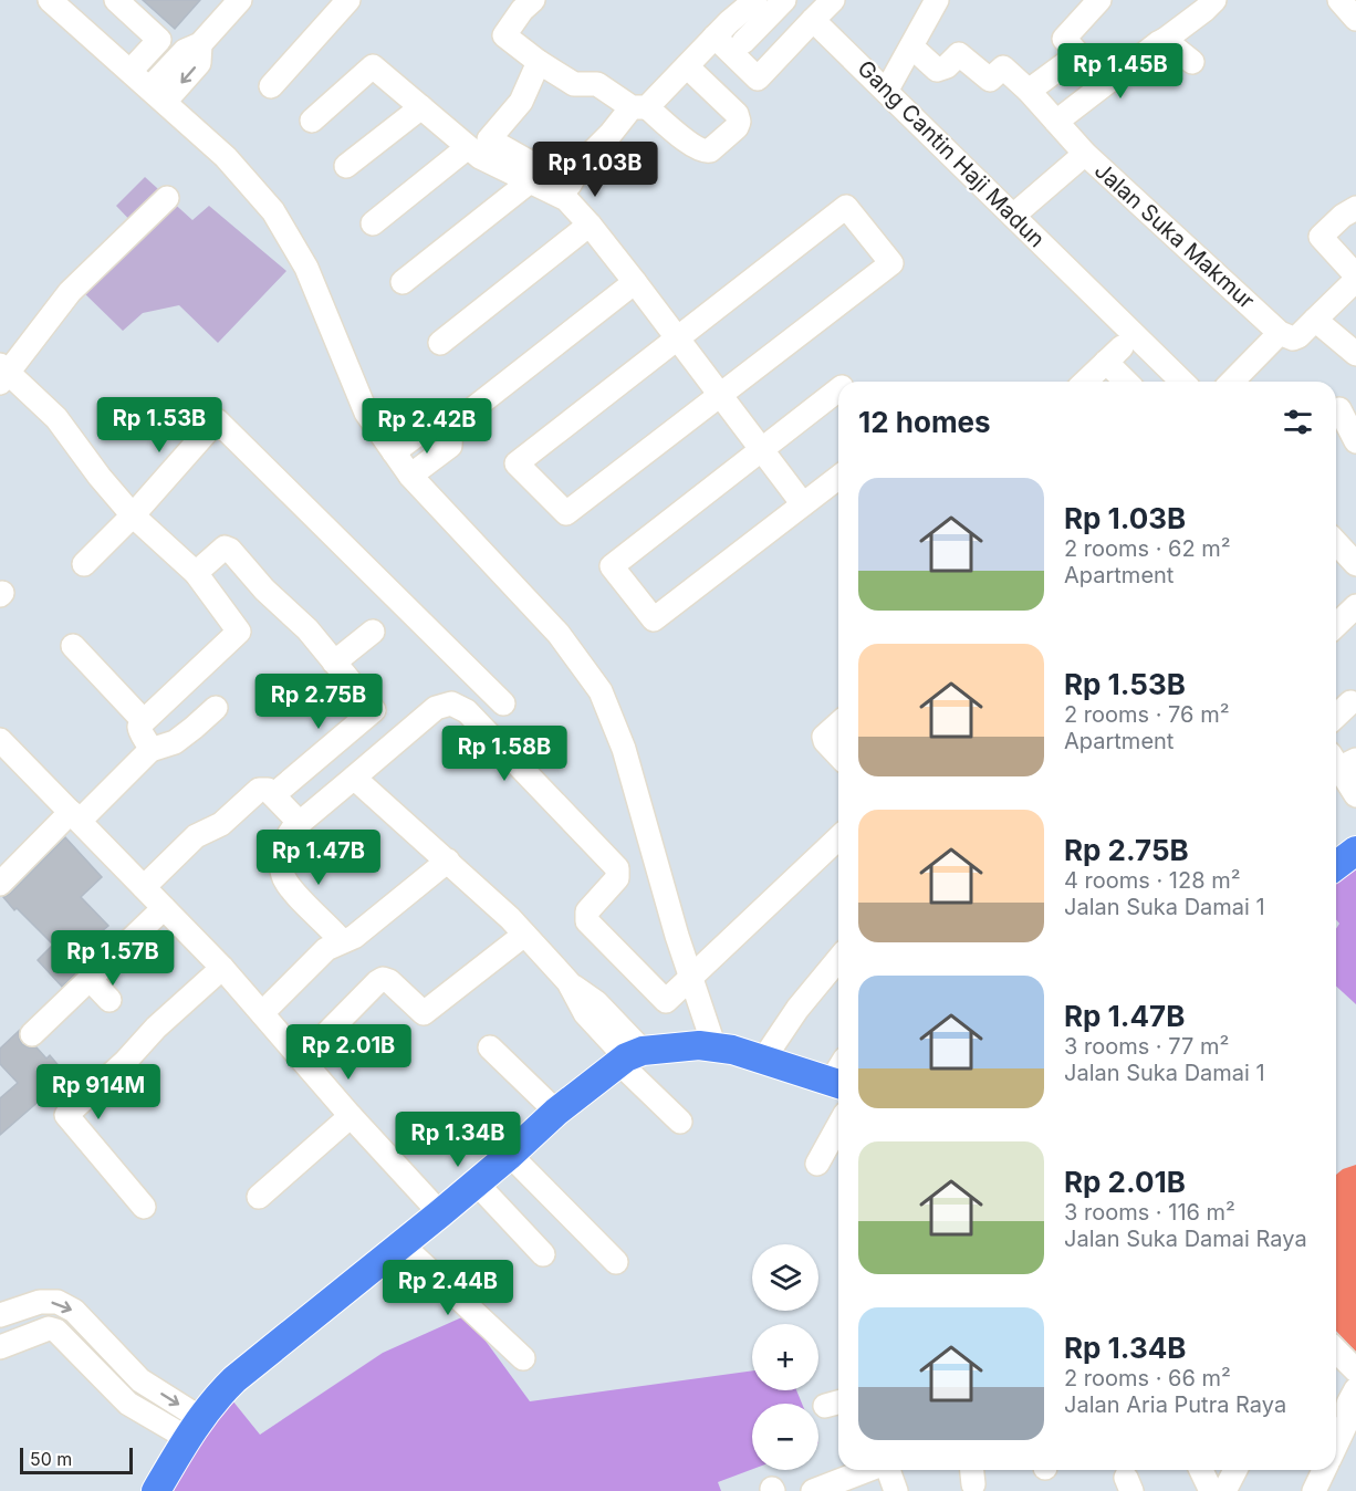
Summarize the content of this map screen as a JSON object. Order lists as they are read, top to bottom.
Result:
{
  "streets": {
    "street": ["Gang Cantin Haji Madun", "Jalan Suka Makmur"]
  },
  "scale_bar": "50 m",
  "page": {
    "price": [
      "Rp 1.45B",
      "Rp 1.03B",
      "Rp 1.53B",
      "Rp 2.42B",
      "Rp 2.75B",
      "Rp 1.58B",
      "Rp 1.47B",
      "Rp 1.57B",
      "Rp 2.01B",
      "Rp 914M",
      "Rp 1.34B",
      "Rp 2.44B"
    ],
    "heading": "12 homes",
    "list": [
      {
        "name": "Rp 1.03B",
        "note": "2 rooms · 62 m² · Apartment"
      },
      {
        "name": "Rp 1.53B",
        "note": "2 rooms · 76 m² · Apartment"
      },
      {
        "name": "Rp 2.75B",
        "note": "4 rooms · 128 m² · Jalan Suka Damai 1"
      },
      {
        "name": "Rp 1.47B",
        "note": "3 rooms · 77 m² · Jalan Suka Damai 1"
      },
      {
        "name": "Rp 2.01B",
        "note": "3 rooms · 116 m² · Jalan Suka Damai Raya"
      },
      {
        "name": "Rp 1.34B",
        "note": "2 rooms · 66 m² · Jalan Aria Putra Raya"
      }
    ],
    "map_buttons": ["+", "−"],
    "scale": "50 m"
  }
}
